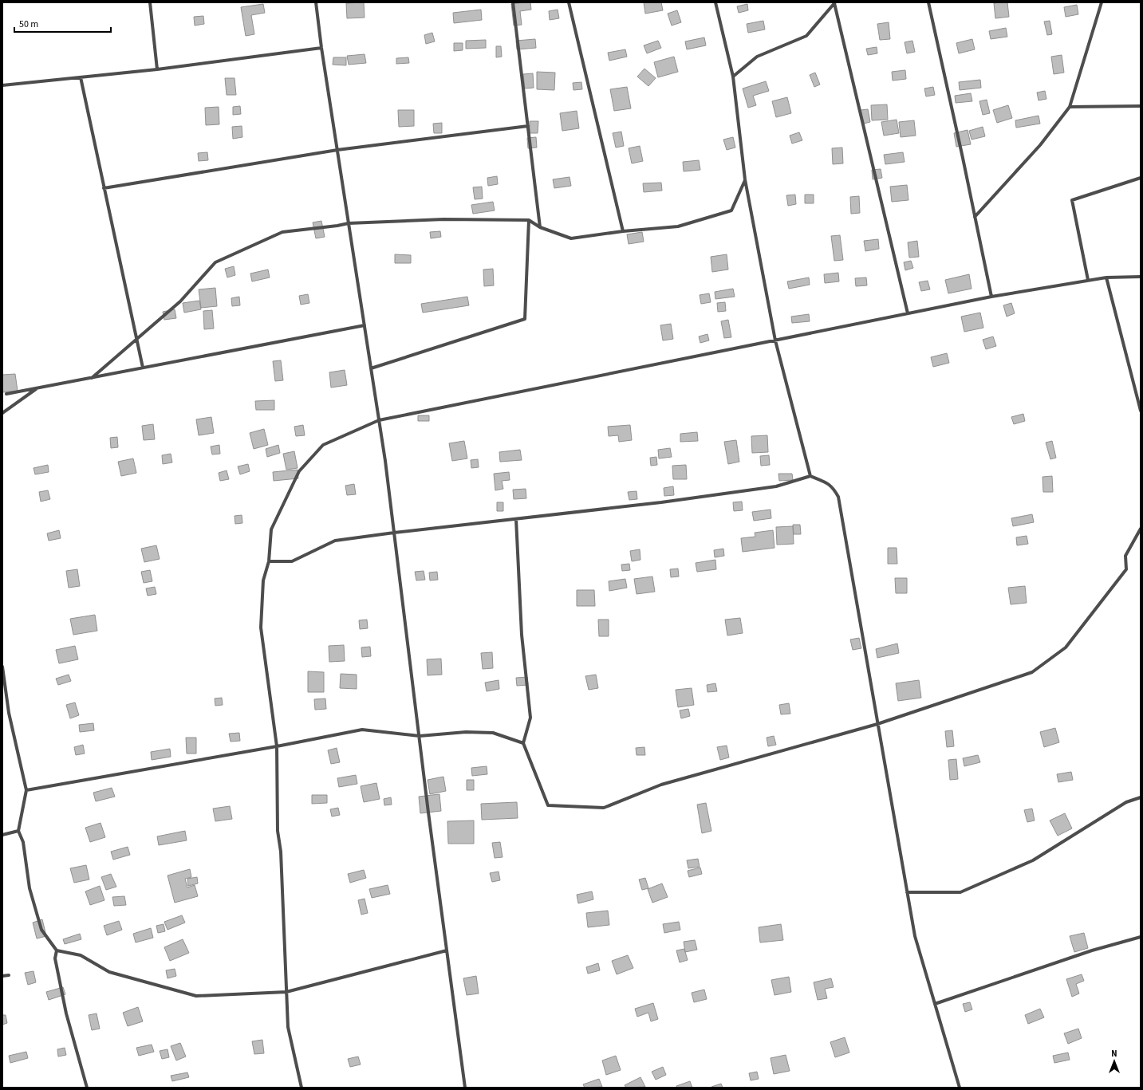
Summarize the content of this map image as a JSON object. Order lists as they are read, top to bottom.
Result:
{
  "scale_bar": "50 m",
  "north": "top"
}
